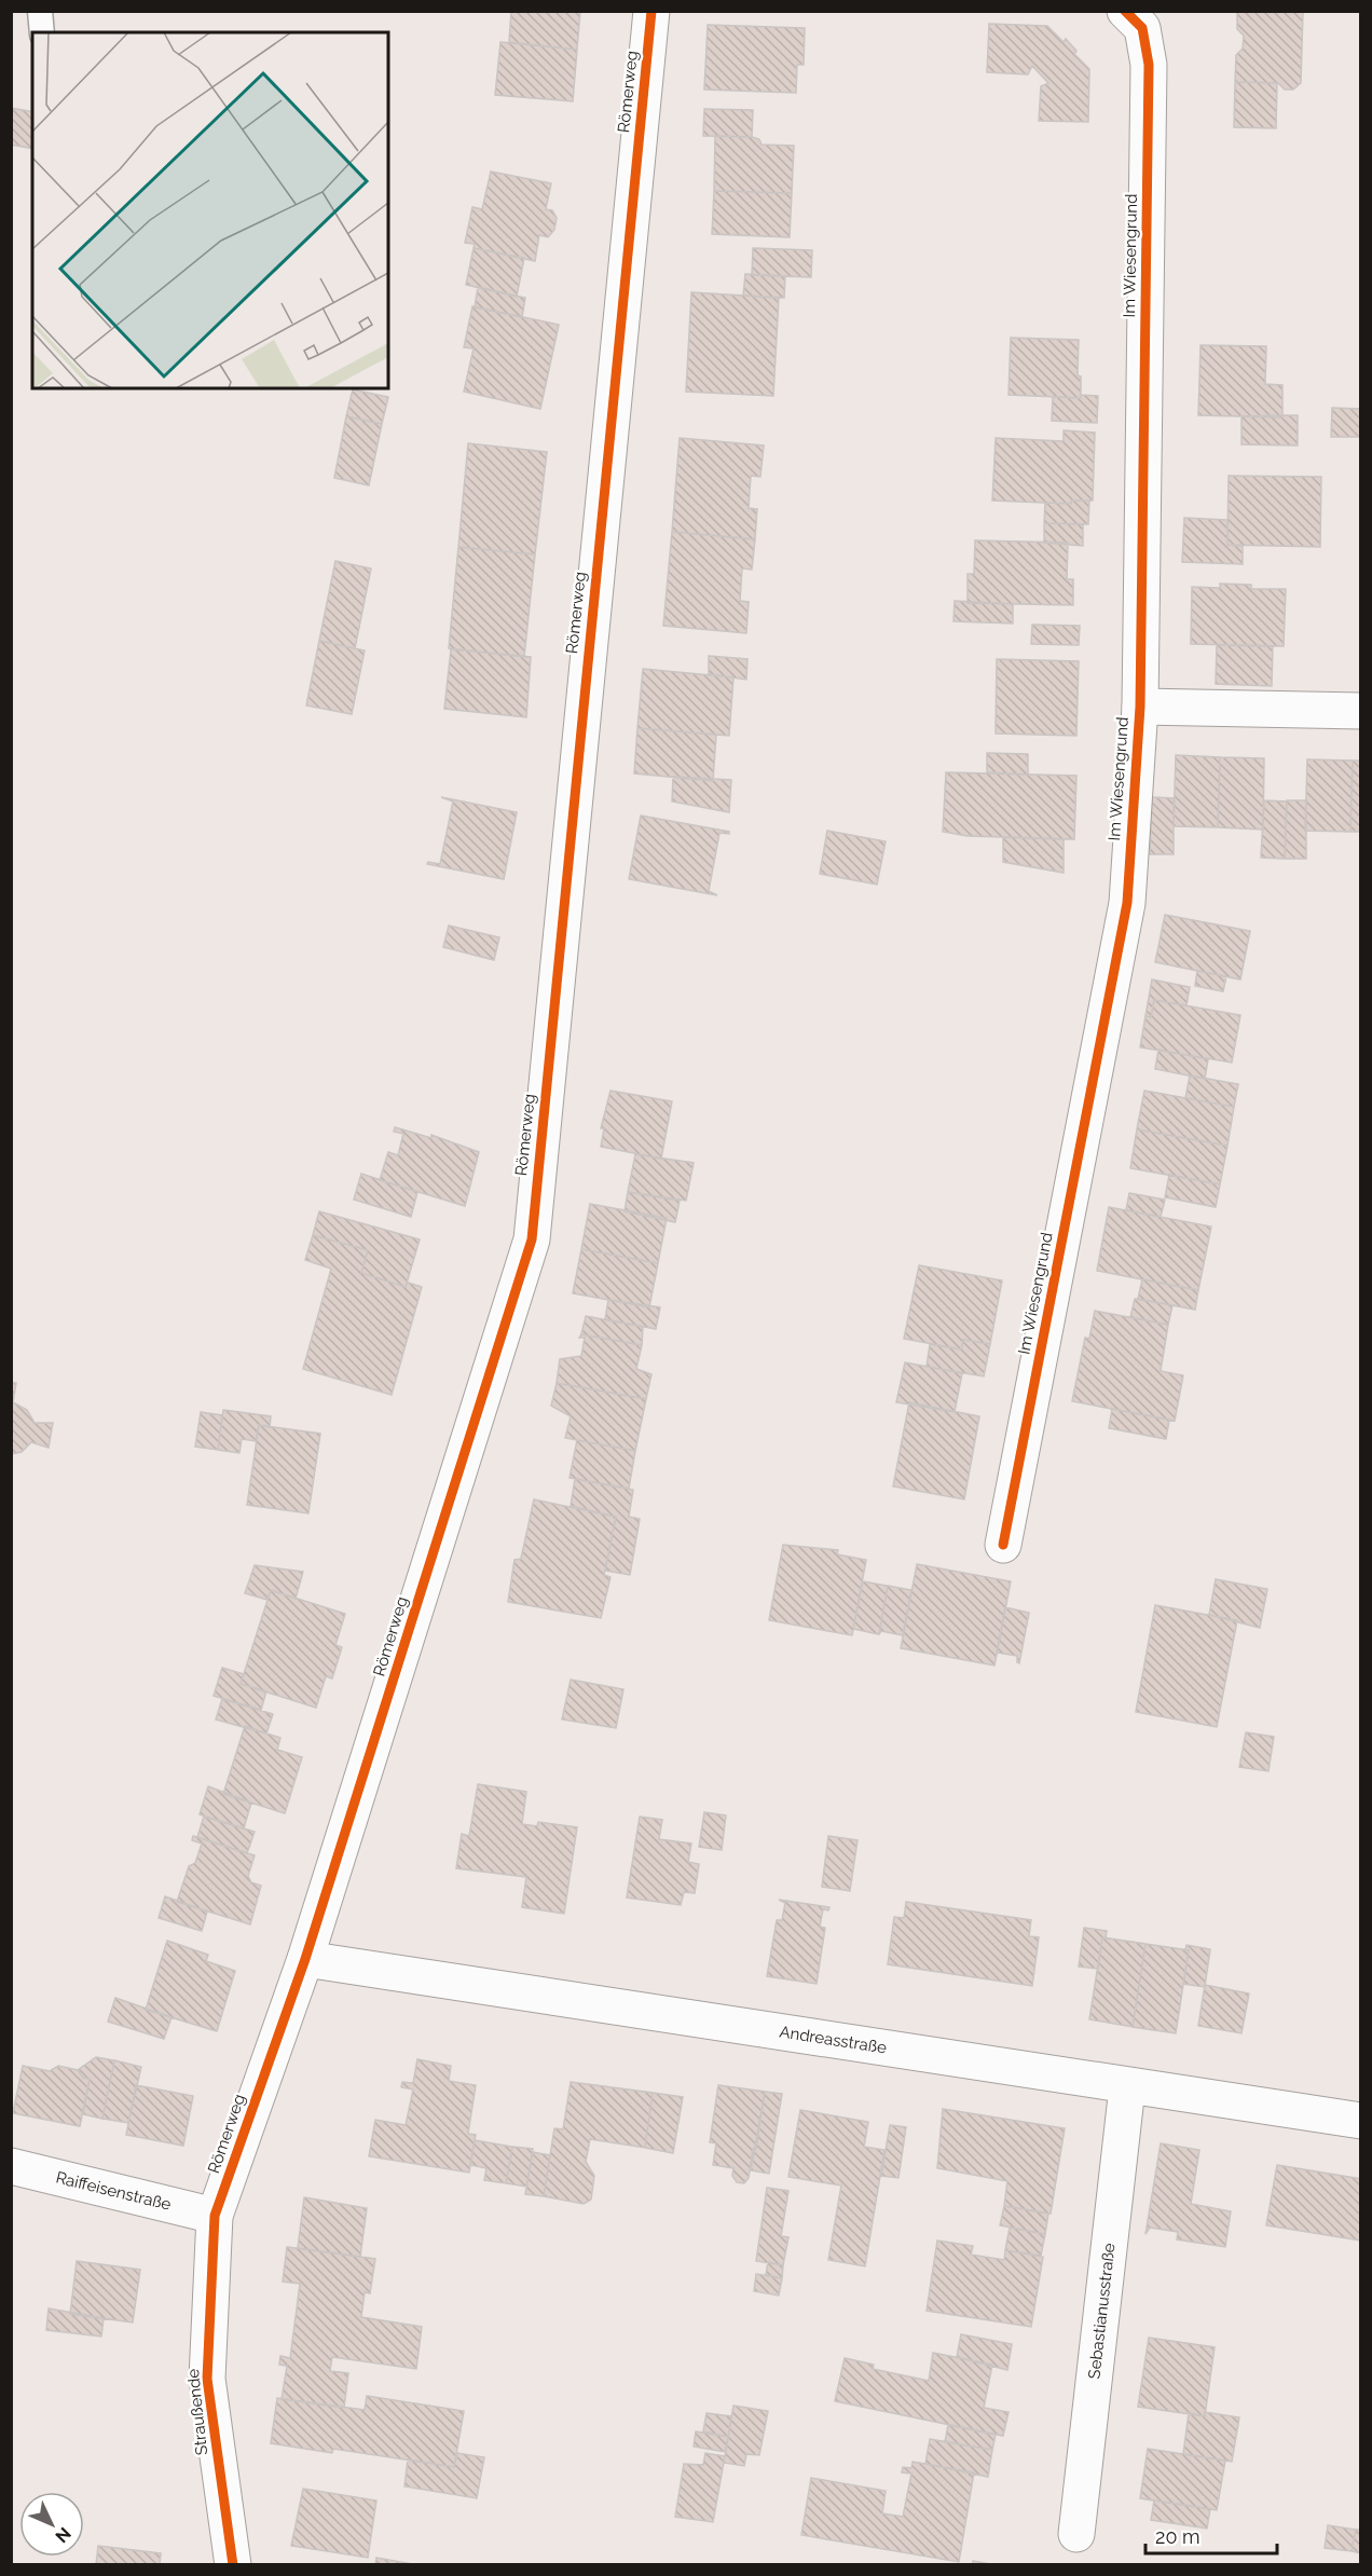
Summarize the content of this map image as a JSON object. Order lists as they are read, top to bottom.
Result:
{
  "streets": {
    "street": [
      "Römerweg",
      "Im Wiesengrund",
      "Andreasstraße",
      "Raiffeisenstraße",
      "Sebastianusstraße",
      "Straußende"
    ]
  },
  "crossings": [
    ["Römerweg", "Andreasstraße"],
    ["Römerweg", "Raiffeisenstraße"],
    ["Römerweg", "Straußende"],
    ["Andreasstraße", "Sebastianusstraße"],
    ["Raiffeisenstraße", "Straußende"]
  ],
  "scale_bar": "20 m",
  "north": "bottom right"
}
